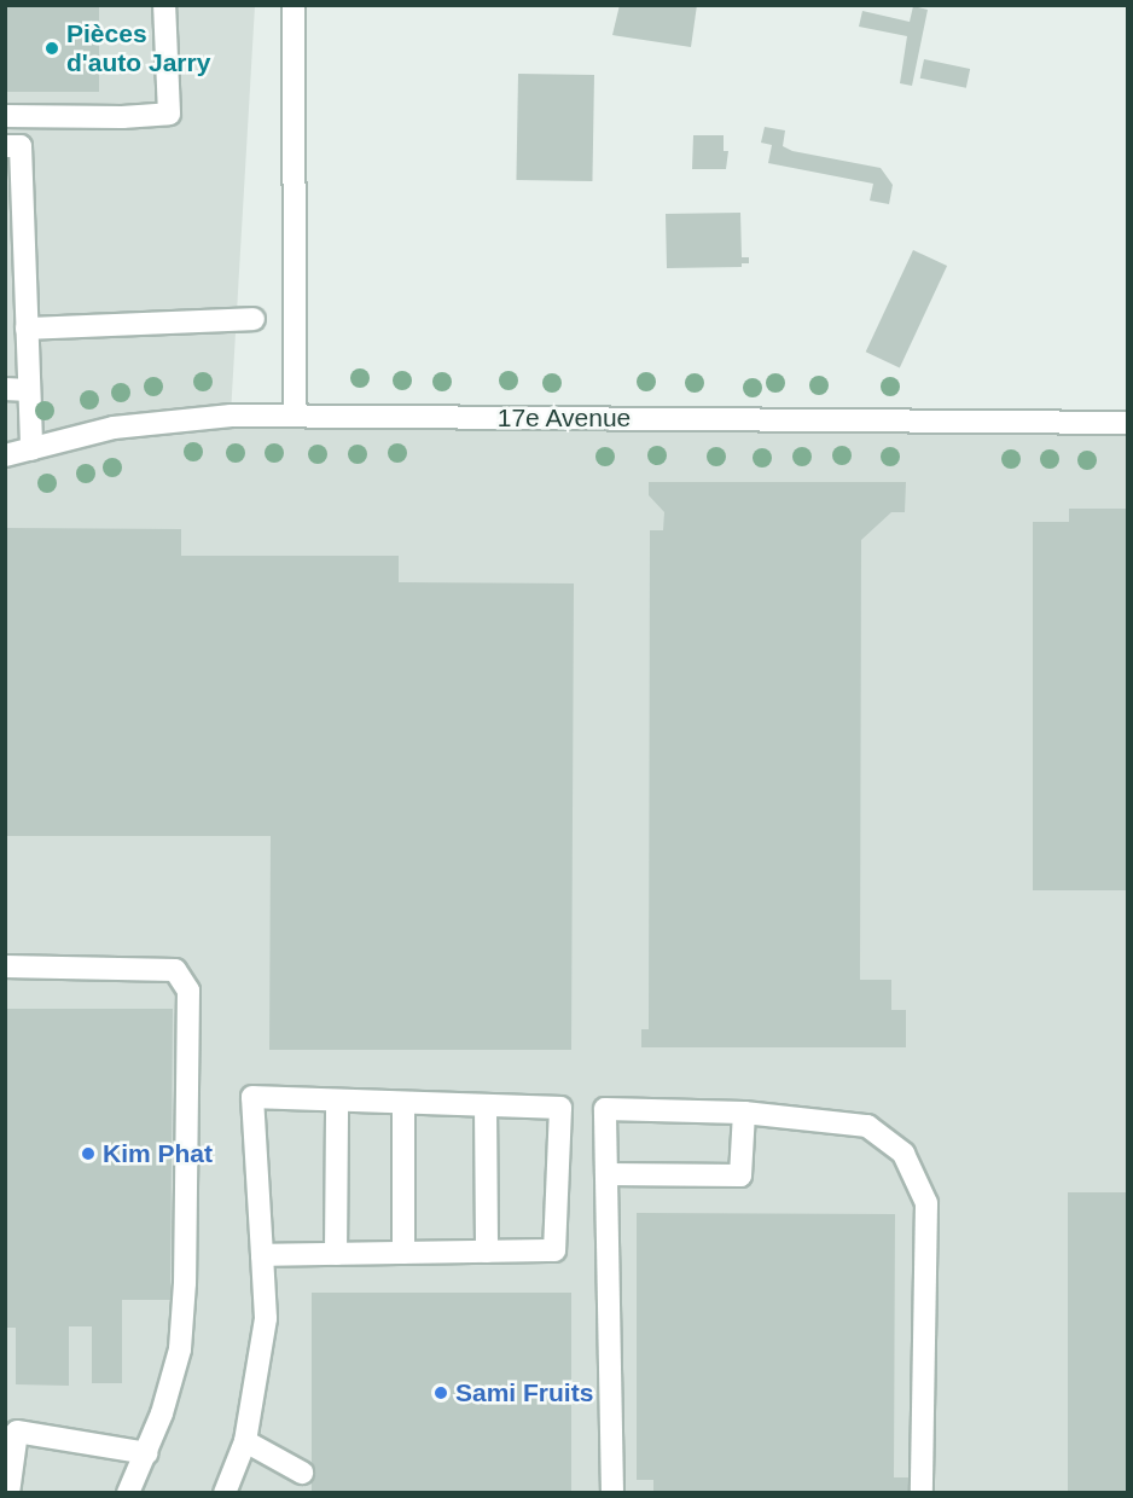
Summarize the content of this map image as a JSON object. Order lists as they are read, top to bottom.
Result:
{
  "streets": {
    "street": ["17e Avenue"]
  },
  "places": ["Pièces d'auto Jarry", "Kim Phat", "Sami Fruits"]
}
